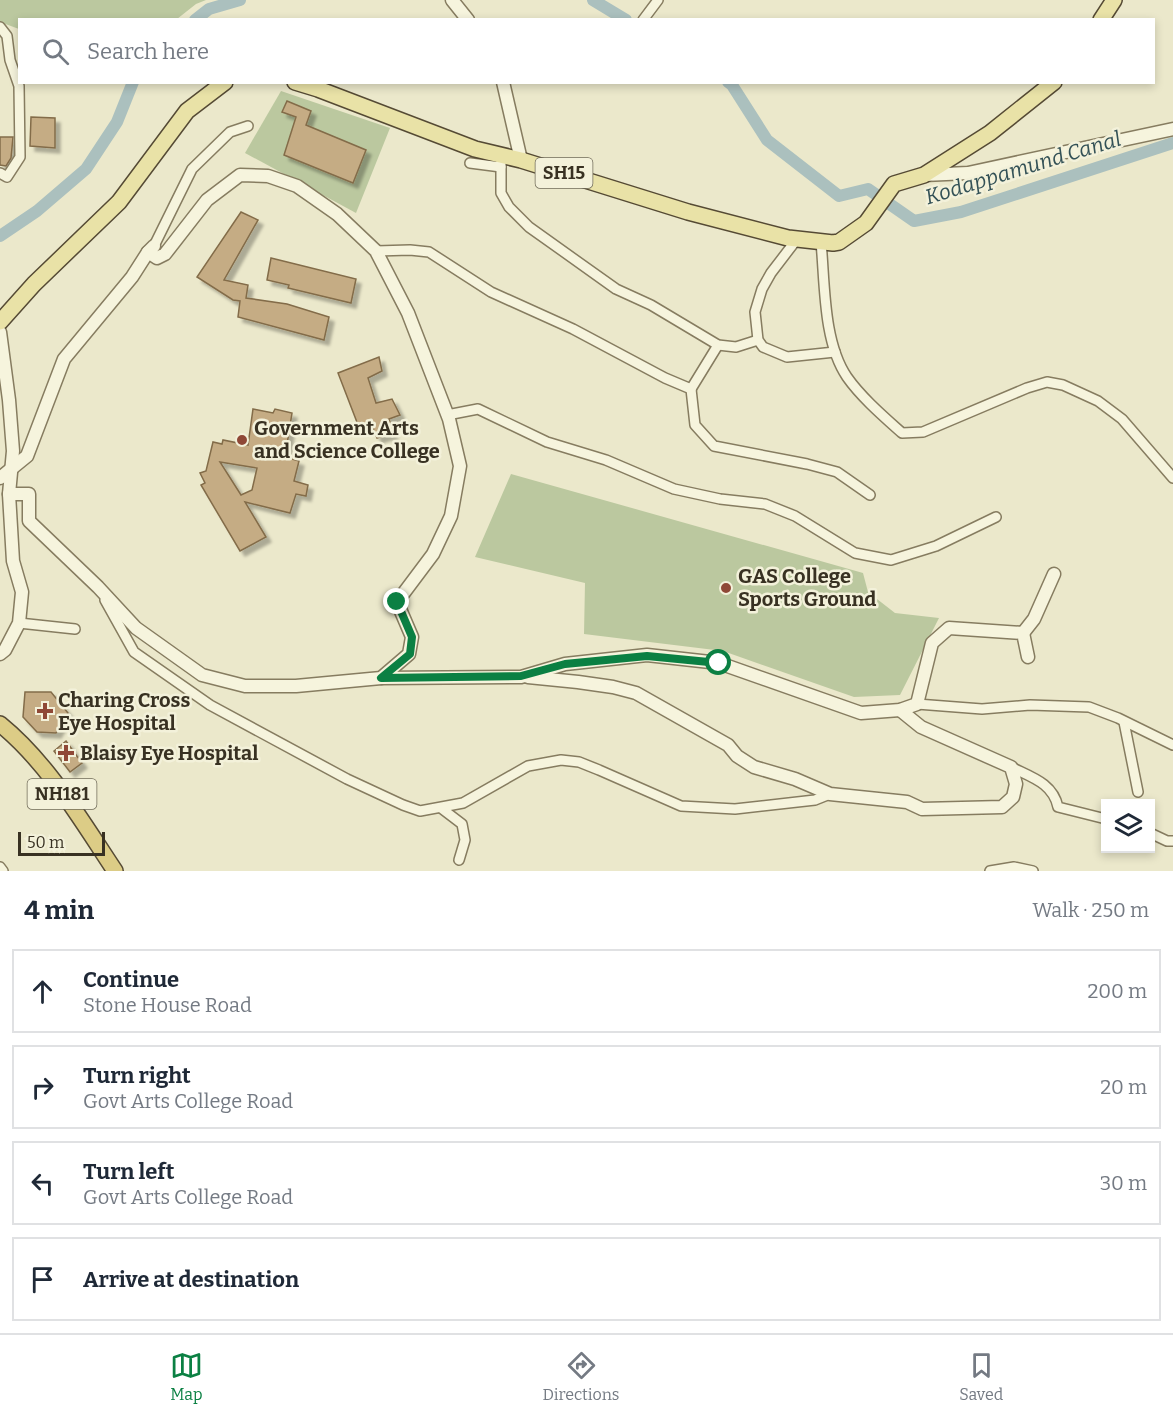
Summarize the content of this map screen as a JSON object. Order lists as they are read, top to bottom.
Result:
{
  "streets": {
    "highway": ["NH181"],
    "main road": ["SH15"]
  },
  "water": ["Kodappamund Canal"],
  "places": {
    "other": ["Government Arts and Science College", "GAS College Sports Ground"],
    "health": ["Charing Cross Eye Hospital", "Blaisy Eye Hospital"]
  },
  "scale_bar": "50 m",
  "page": {
    "search": "Search here",
    "scale": "50 m",
    "heading": ["4 min", "Walk · 250 m"],
    "list": [
      ["Continue", "Stone House Road", "200 m"],
      ["Turn right", "Govt Arts College Road", "20 m"],
      ["Turn left", "Govt Arts College Road", "30 m"],
      "Arrive at destination"
    ],
    "nav": ["Map", "Directions", "Saved"]
  }
}
